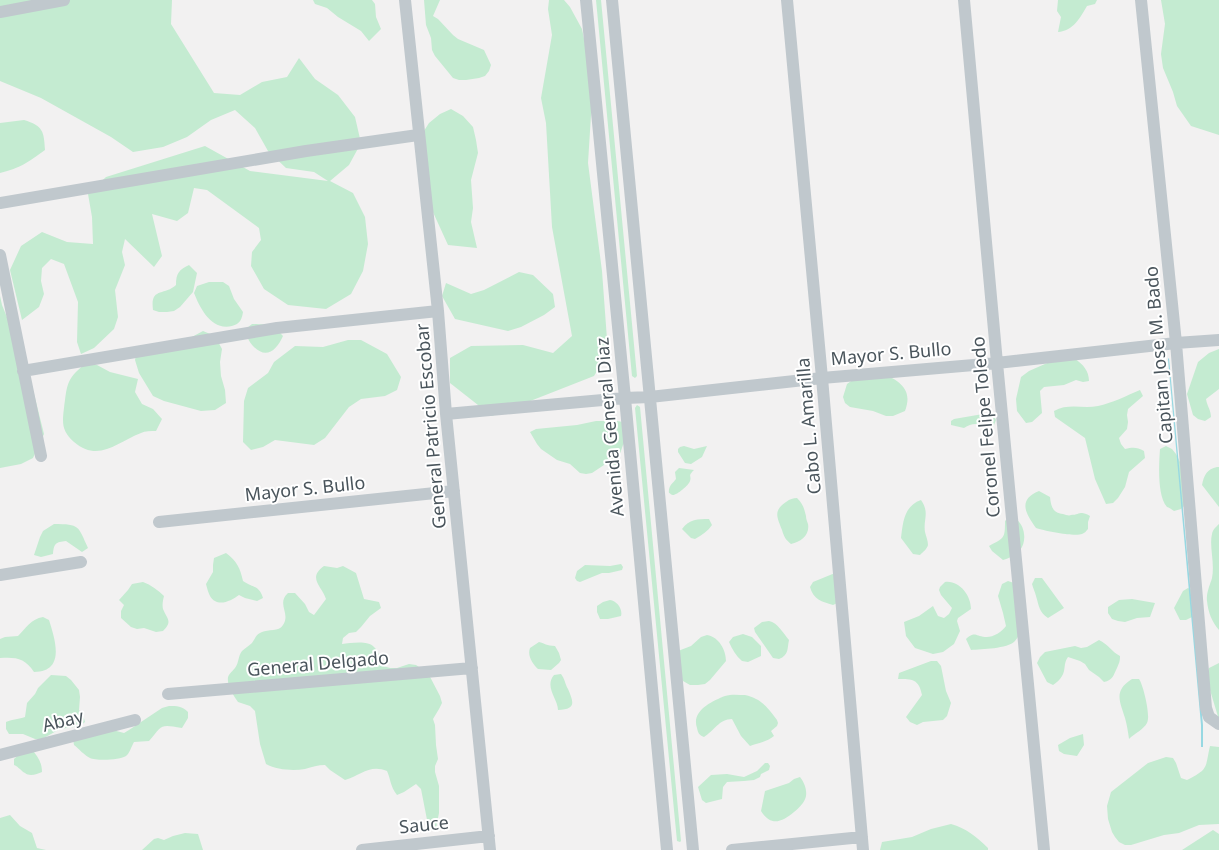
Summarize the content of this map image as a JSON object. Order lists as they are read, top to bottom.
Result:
{
  "streets": {
    "street": [
      "Mayor S. Bullo",
      "Capitan Jose M. Bado",
      "General Patricio Escobar",
      "Cabo L. Amarilla",
      "Avenida General Diaz",
      "Coronel Felipe Toledo",
      "General Delgado",
      "Abay",
      "Sauce"
    ]
  },
  "crossings": [
    ["Mayor S. Bullo", "Capitan Jose M. Bado"],
    ["Mayor S. Bullo", "General Patricio Escobar"],
    ["Mayor S. Bullo", "Cabo L. Amarilla"],
    ["Mayor S. Bullo", "Avenida General Diaz"],
    ["Mayor S. Bullo", "Coronel Felipe Toledo"],
    ["General Patricio Escobar", "General Delgado"],
    ["General Patricio Escobar", "Sauce"]
  ]
}
